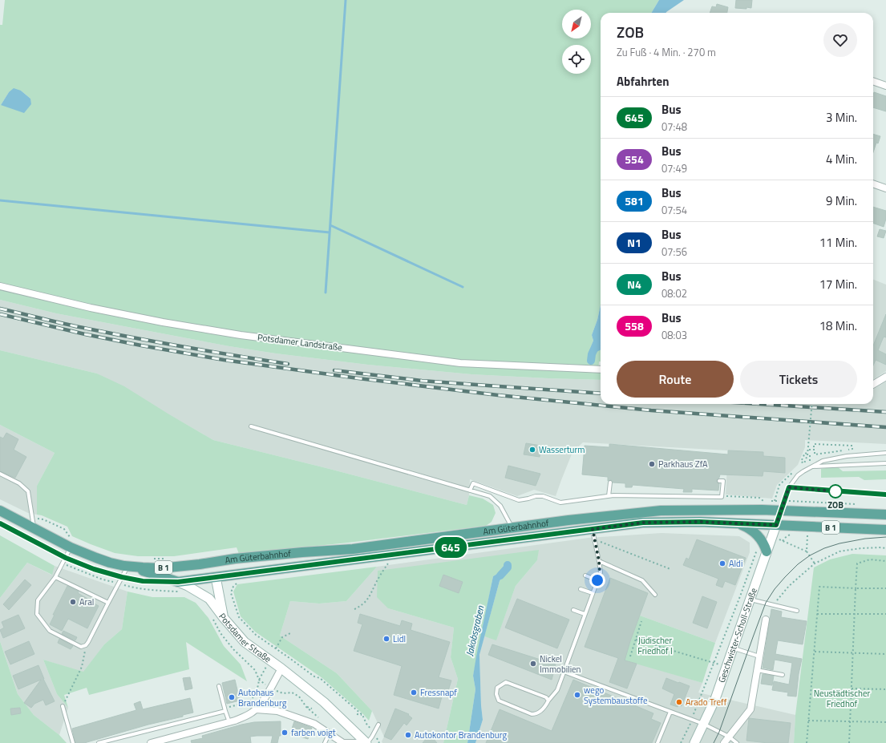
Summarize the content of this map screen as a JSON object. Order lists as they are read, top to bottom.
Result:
{
  "streets": {
    "main road": ["Am Güterbahnhof", "B 1"],
    "street": ["Potsdamer Landstraße", "Geschwister-Scholl-Straße", "Potsdamer Straße"]
  },
  "crossings": [
    ["Am Güterbahnhof", "B 1"],
    ["Am Güterbahnhof", "Geschwister-Scholl-Straße"],
    ["Am Güterbahnhof", "Potsdamer Straße"],
    ["B 1", "Geschwister-Scholl-Straße"],
    ["B 1", "Potsdamer Straße"]
  ],
  "water": ["Jakobsgraben"],
  "parks": ["Jüdischer Friedhof I", "Neustädtischer Friedhof"],
  "places": [
    "Wasserturm",
    "Parkhaus ZfA",
    "ZOB",
    "Aldi",
    "Aral",
    "Lidl",
    "Nickel Immobilien",
    "Fressnapf",
    "wego Systembaustoffe",
    "Autohaus Brandenburg",
    "Arado Treff",
    "farben voigt",
    "Autokontor Brandenburg"
  ],
  "lines": ["bus line 645"],
  "north": "bottom left",
  "page": {
    "on_map": "645",
    "heading": [
      ["ZOB", "Zu Fuß · 4 Min. · 270 m"],
      "Abfahrten"
    ],
    "list": [
      {
        "mark": "645",
        "name": "Bus",
        "note": "07:48",
        "value": "3 Min."
      },
      {
        "mark": "554",
        "name": "Bus",
        "note": "07:49",
        "value": "4 Min."
      },
      {
        "mark": "581",
        "name": "Bus",
        "note": "07:54",
        "value": "9 Min."
      },
      {
        "mark": "N1",
        "name": "Bus",
        "note": "07:56",
        "value": "11 Min."
      },
      {
        "mark": "N4",
        "name": "Bus",
        "note": "08:02",
        "value": "17 Min."
      },
      {
        "mark": "558",
        "name": "Bus",
        "note": "08:03",
        "value": "18 Min."
      }
    ],
    "buttons": ["Route", "Tickets"]
  }
}
